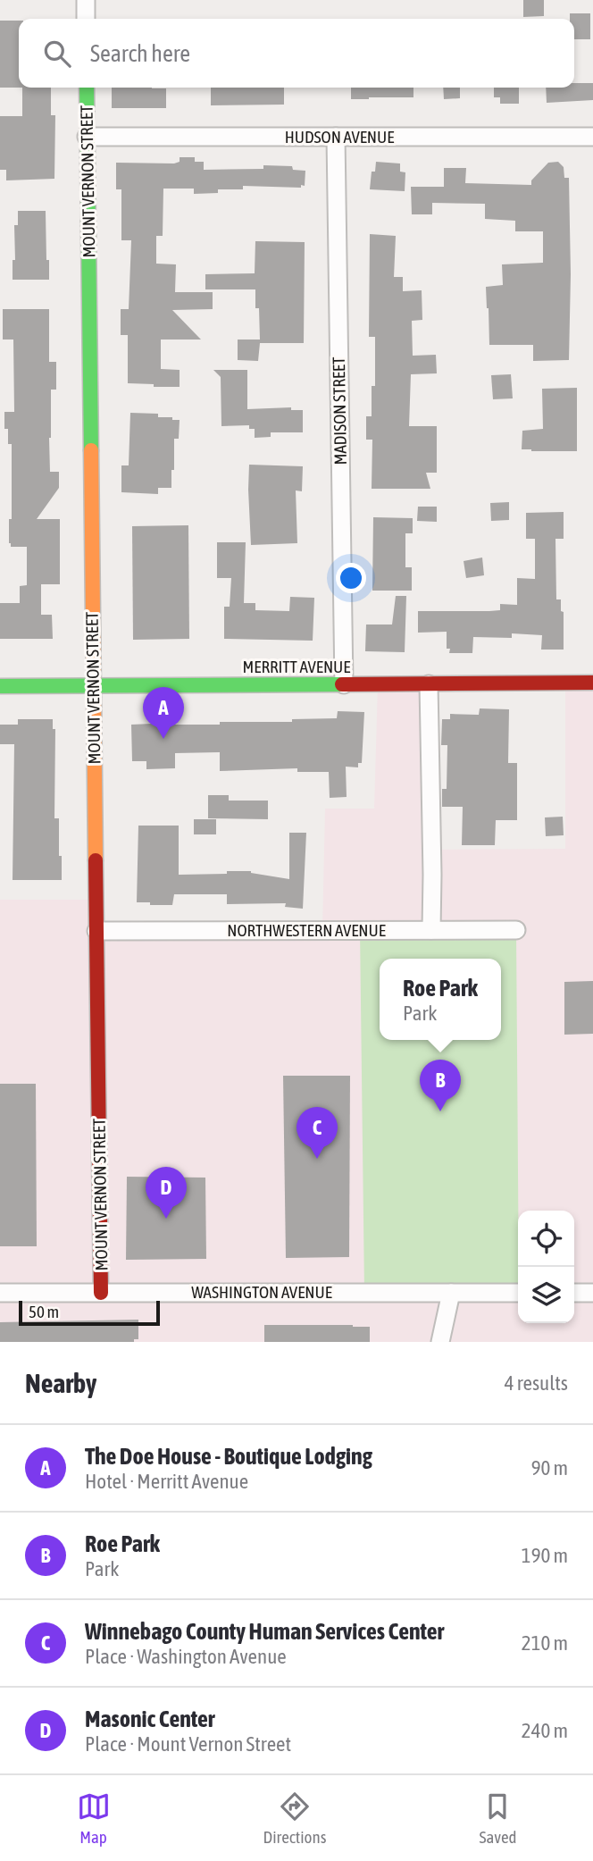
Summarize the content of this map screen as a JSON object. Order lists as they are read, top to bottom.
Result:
{
  "streets": {
    "street": [
      "HUDSON AVENUE",
      "MOUNT VERNON STREET",
      "MADISON STREET",
      "MERRITT AVENUE",
      "NORTHWESTERN AVENUE",
      "WASHINGTON AVENUE"
    ]
  },
  "crossings": [
    ["HUDSON AVENUE", "MOUNT VERNON STREET"],
    ["HUDSON AVENUE", "MADISON STREET"],
    ["MOUNT VERNON STREET", "MERRITT AVENUE"],
    ["MOUNT VERNON STREET", "NORTHWESTERN AVENUE"],
    ["MOUNT VERNON STREET", "WASHINGTON AVENUE"],
    ["MADISON STREET", "MERRITT AVENUE"]
  ],
  "scale_bar": "50 m",
  "page": {
    "search": "Search here",
    "pins": [
      "A",
      "B",
      "C",
      "D"
    ],
    "popup": ["Roe Park", "Park"],
    "scale": "50 m",
    "heading": ["Nearby", "4 results"],
    "list": [
      {
        "mark": "A",
        "name": "The Doe House - Boutique Lodging",
        "note": "Hotel · Merritt Avenue",
        "value": "90 m"
      },
      {
        "mark": "B",
        "name": "Roe Park",
        "note": "Park",
        "value": "190 m"
      },
      {
        "mark": "C",
        "name": "Winnebago County Human Services Center",
        "note": "Place · Washington Avenue",
        "value": "210 m"
      },
      {
        "mark": "D",
        "name": "Masonic Center",
        "note": "Place · Mount Vernon Street",
        "value": "240 m"
      }
    ],
    "nav": ["Map", "Directions", "Saved"]
  }
}
